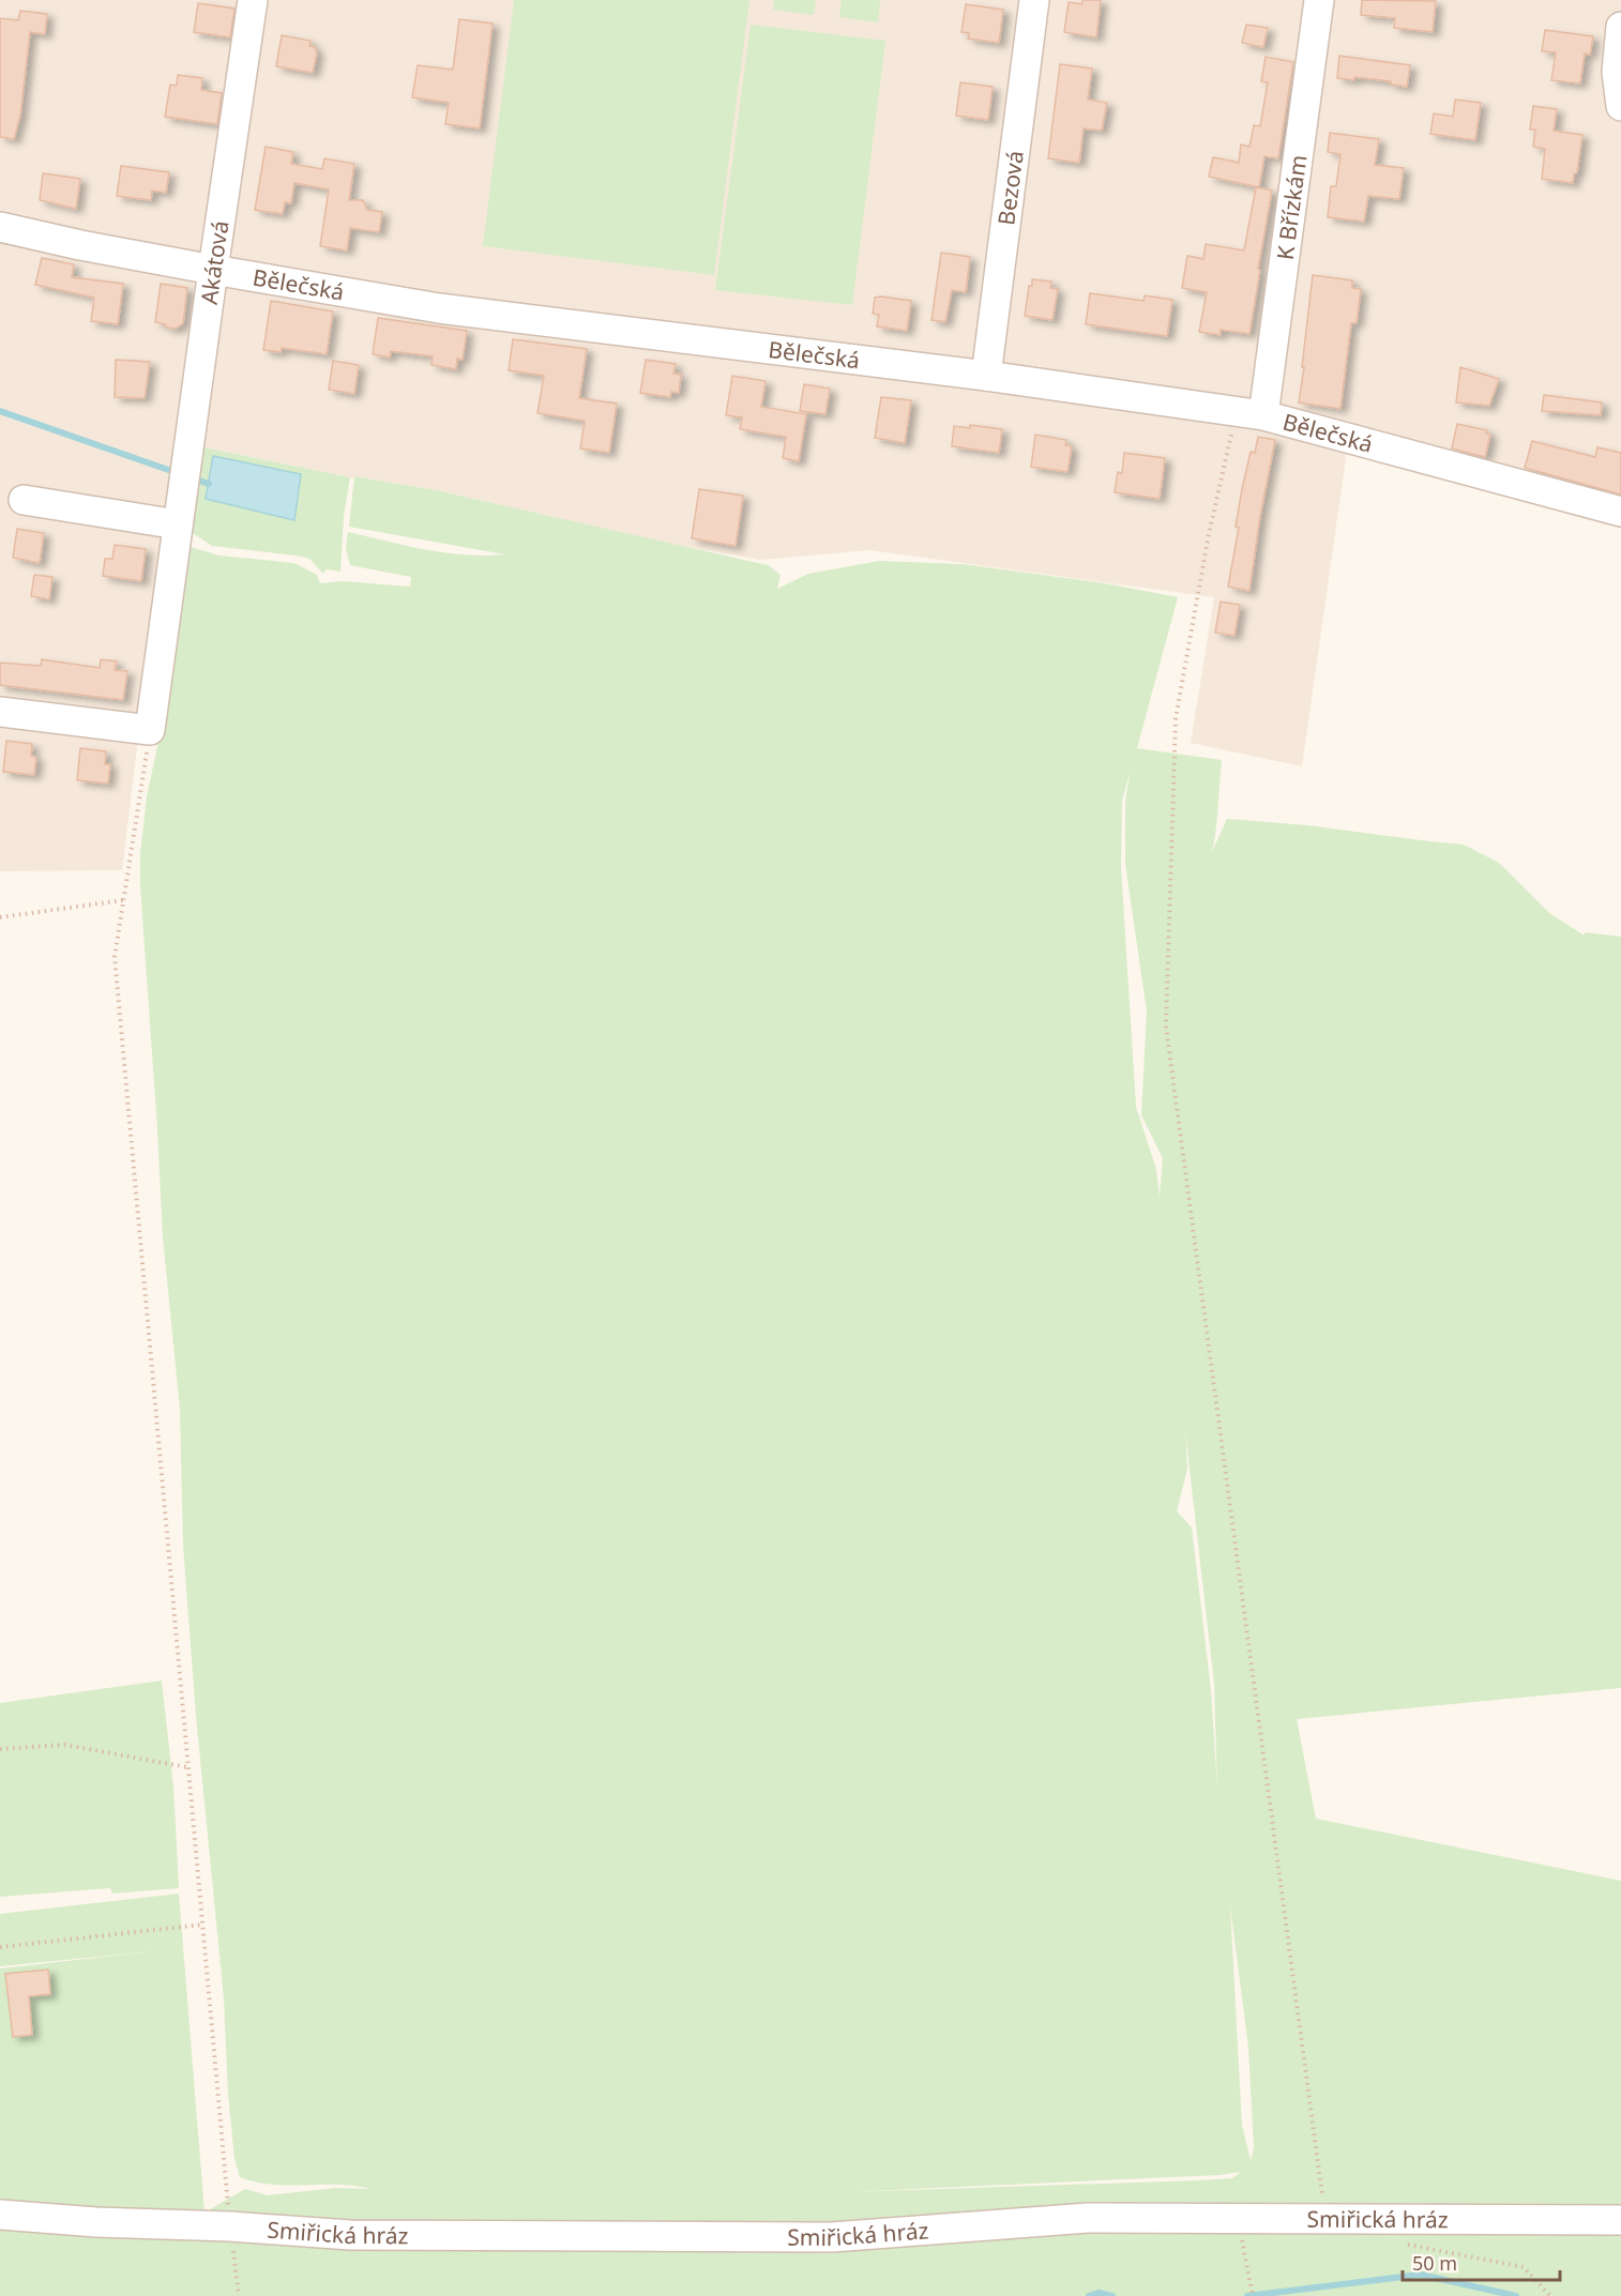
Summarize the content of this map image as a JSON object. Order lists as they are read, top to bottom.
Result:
{
  "streets": {
    "street": [
      "Bezová",
      "K Břízkám",
      "Akátová",
      "Bělečská",
      "Smiřická hráz"
    ]
  },
  "crossings": [
    ["Bezová", "Bělečská"],
    ["K Břízkám", "Bělečská"],
    ["Akátová", "Bělečská"]
  ],
  "scale_bar": "50 m"
}
